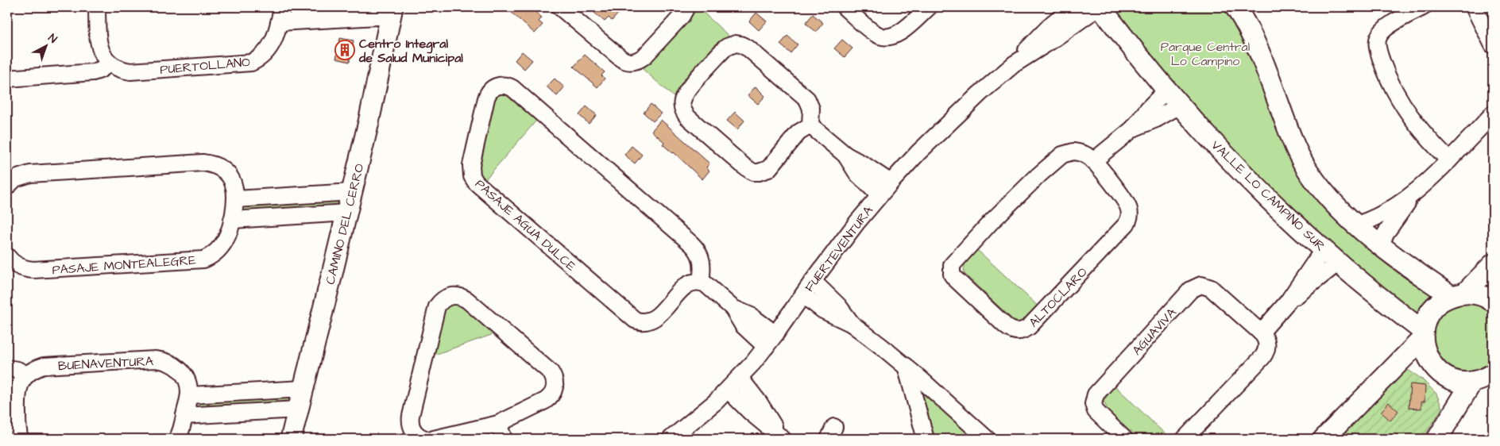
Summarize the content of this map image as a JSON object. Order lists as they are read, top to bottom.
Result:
{
  "streets": {
    "street": [
      "PUERTOLLANO",
      "VALLE LO CAMPINO SUR",
      "CAMINO DEL CERRO",
      "PASAJE AGUA DULCE",
      "FUERTEVENTURA",
      "PASAJE MONTEALEGRE",
      "ALTOCLARO",
      "AGUAVIVA",
      "BUENAVENTURA"
    ]
  },
  "crossings": [
    ["PUERTOLLANO", "CAMINO DEL CERRO"],
    ["VALLE LO CAMPINO SUR", "FUERTEVENTURA"]
  ],
  "parks": ["Parque Central Lo Campino"],
  "places": {
    "building": ["Centro Integral de Salud Municipal"]
  },
  "north": "top right"
}
